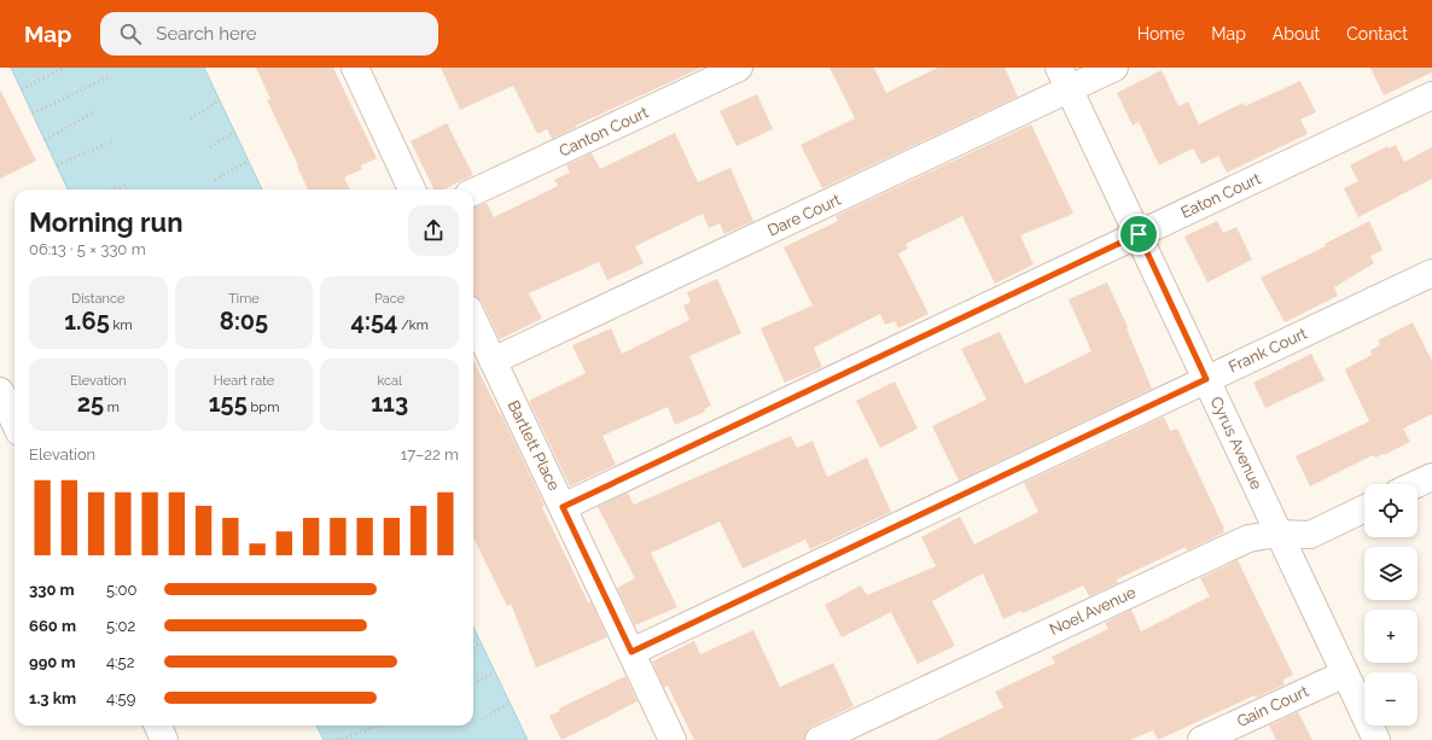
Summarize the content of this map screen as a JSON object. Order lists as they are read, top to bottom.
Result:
{
  "streets": {
    "street": [
      "Canton Court",
      "Eaton Court",
      "Dare Court",
      "Frank Court",
      "Cyrus Avenue",
      "Bartlett Place",
      "Noel Avenue",
      "Gain Court"
    ]
  },
  "crossings": [
    ["Eaton Court", "Cyrus Avenue"],
    ["Eaton Court", "Bartlett Place"],
    ["Dare Court", "Cyrus Avenue"],
    ["Dare Court", "Bartlett Place"],
    ["Frank Court", "Cyrus Avenue"],
    ["Frank Court", "Bartlett Place"],
    ["Cyrus Avenue", "Noel Avenue"],
    ["Cyrus Avenue", "Gain Court"]
  ],
  "page": {
    "header": "Map",
    "search": "Search here",
    "nav": [
      "Home",
      "Map",
      "About",
      "Contact"
    ],
    "heading": ["Morning run", "06:13 · 5 × 330 m"],
    "stats": [
      ["Distance", "1.65 km"],
      ["Time", "8:05"],
      ["Pace", "4:54 /km"],
      ["Elevation", "25 m"],
      ["Heart rate", "155 bpm"],
      ["kcal", "113"]
    ],
    "chart": ["Elevation", "17–22 m"],
    "map_buttons": ["+", "−"],
    "list": [
      {
        "name": "330 m",
        "note": "5:00"
      },
      {
        "name": "660 m",
        "note": "5:02"
      },
      {
        "name": "990 m",
        "note": "4:52"
      },
      {
        "name": "1.3 km",
        "note": "4:59"
      }
    ]
  }
}
